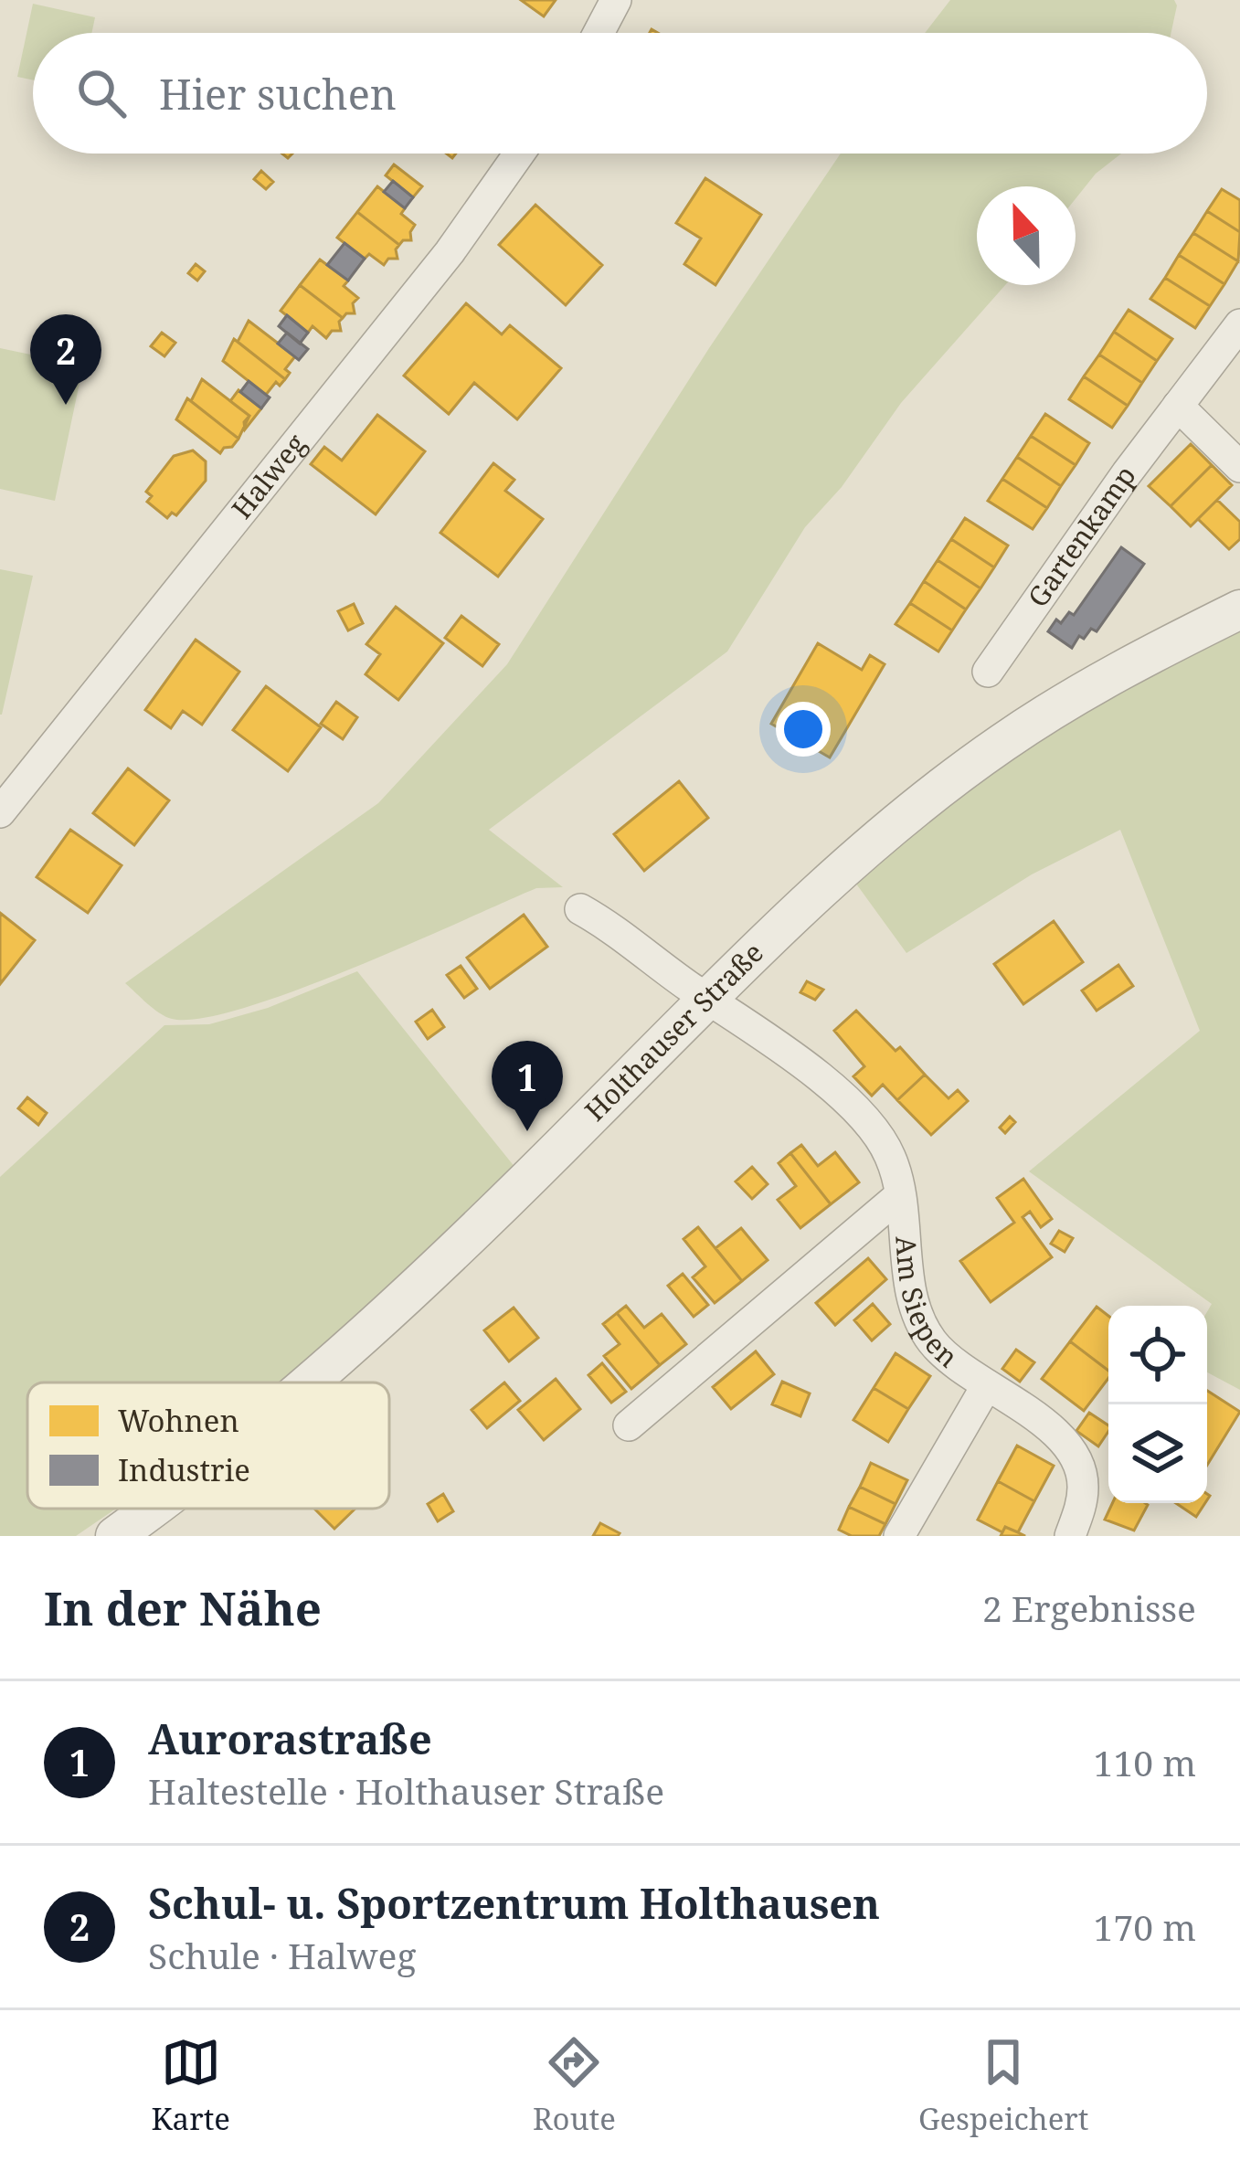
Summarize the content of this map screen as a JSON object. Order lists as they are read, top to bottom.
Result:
{
  "streets": {
    "street": [
      "Halweg",
      "Gartenkamp",
      "Holthauser Straße",
      "Am Siepen"
    ]
  },
  "crossings": [
    ["Holthauser Straße", "Am Siepen"]
  ],
  "legend": ["Wohnen", "Industrie"],
  "north": "top",
  "page": {
    "search": "Hier suchen",
    "pins": ["2", "1"],
    "heading": ["In der Nähe", "2 Ergebnisse"],
    "list": [
      {
        "mark": "1",
        "name": "Aurorastraße",
        "note": "Haltestelle · Holthauser Straße",
        "value": "110 m"
      },
      {
        "mark": "2",
        "name": "Schul- u. Sportzentrum Holthausen",
        "note": "Schule · Halweg",
        "value": "170 m"
      }
    ],
    "nav": ["Karte", "Route", "Gespeichert"]
  }
}
